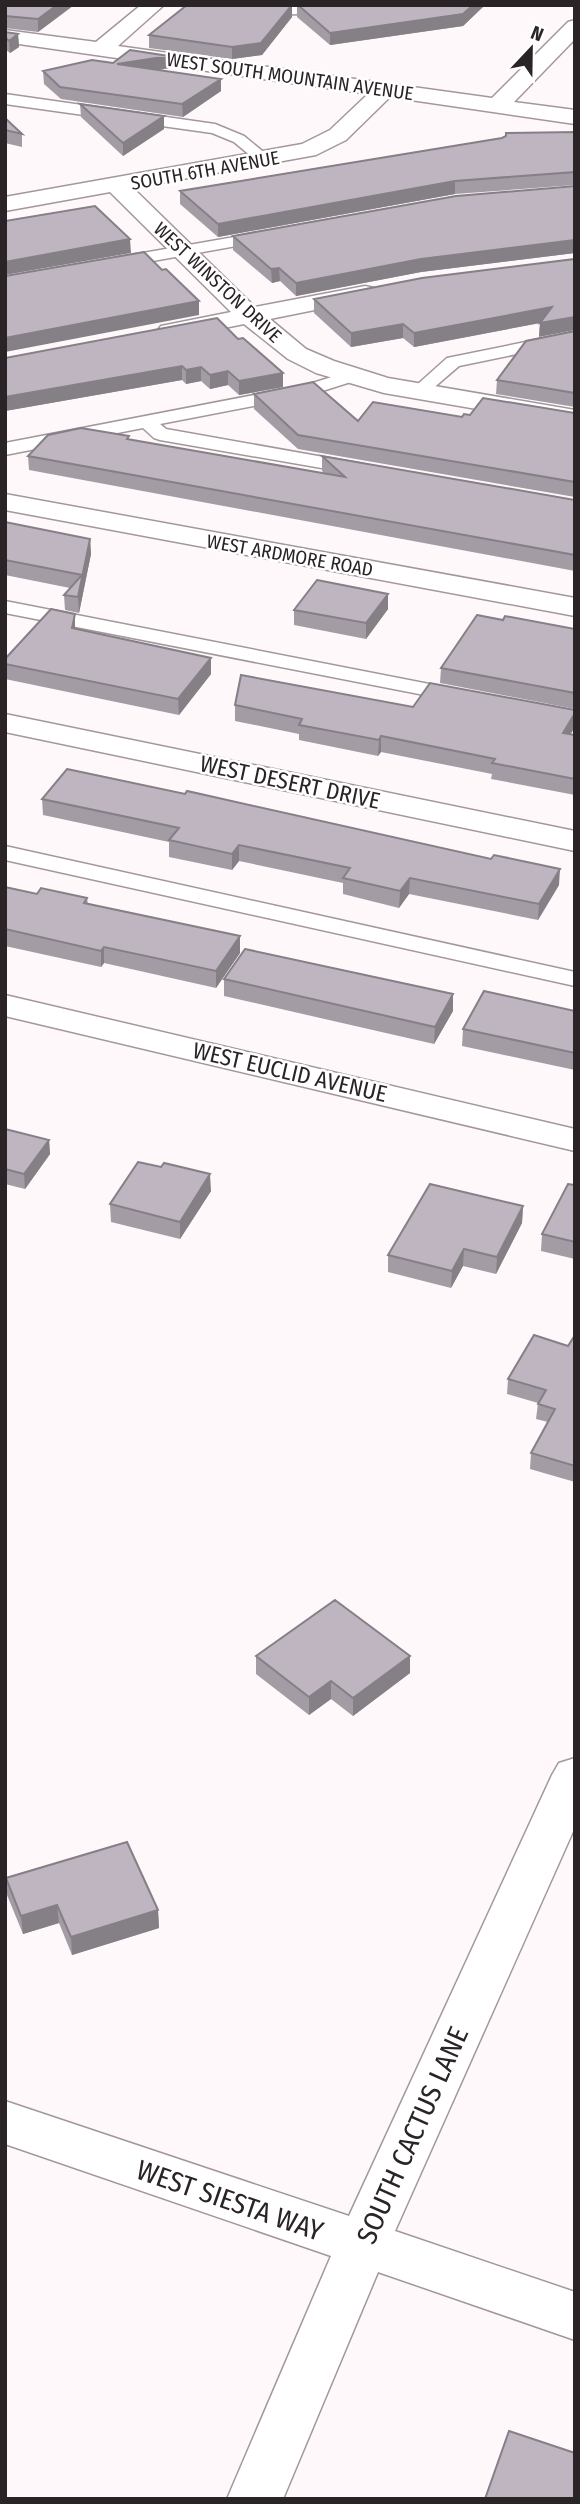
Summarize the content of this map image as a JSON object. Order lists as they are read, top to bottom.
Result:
{
  "streets": {
    "street": [
      "WEST SOUTH MOUNTAIN AVENUE",
      "SOUTH 6TH AVENUE",
      "WEST WINSTON DRIVE",
      "WEST ARDMORE ROAD",
      "WEST DESERT DRIVE",
      "WEST EUCLID AVENUE",
      "SOUTH CACTUS LANE",
      "WEST SIESTA WAY"
    ]
  },
  "crossings": [
    ["WEST SOUTH MOUNTAIN AVENUE", "SOUTH 6TH AVENUE"],
    ["SOUTH 6TH AVENUE", "WEST WINSTON DRIVE"],
    ["SOUTH CACTUS LANE", "WEST SIESTA WAY"]
  ],
  "north": "top"
}
